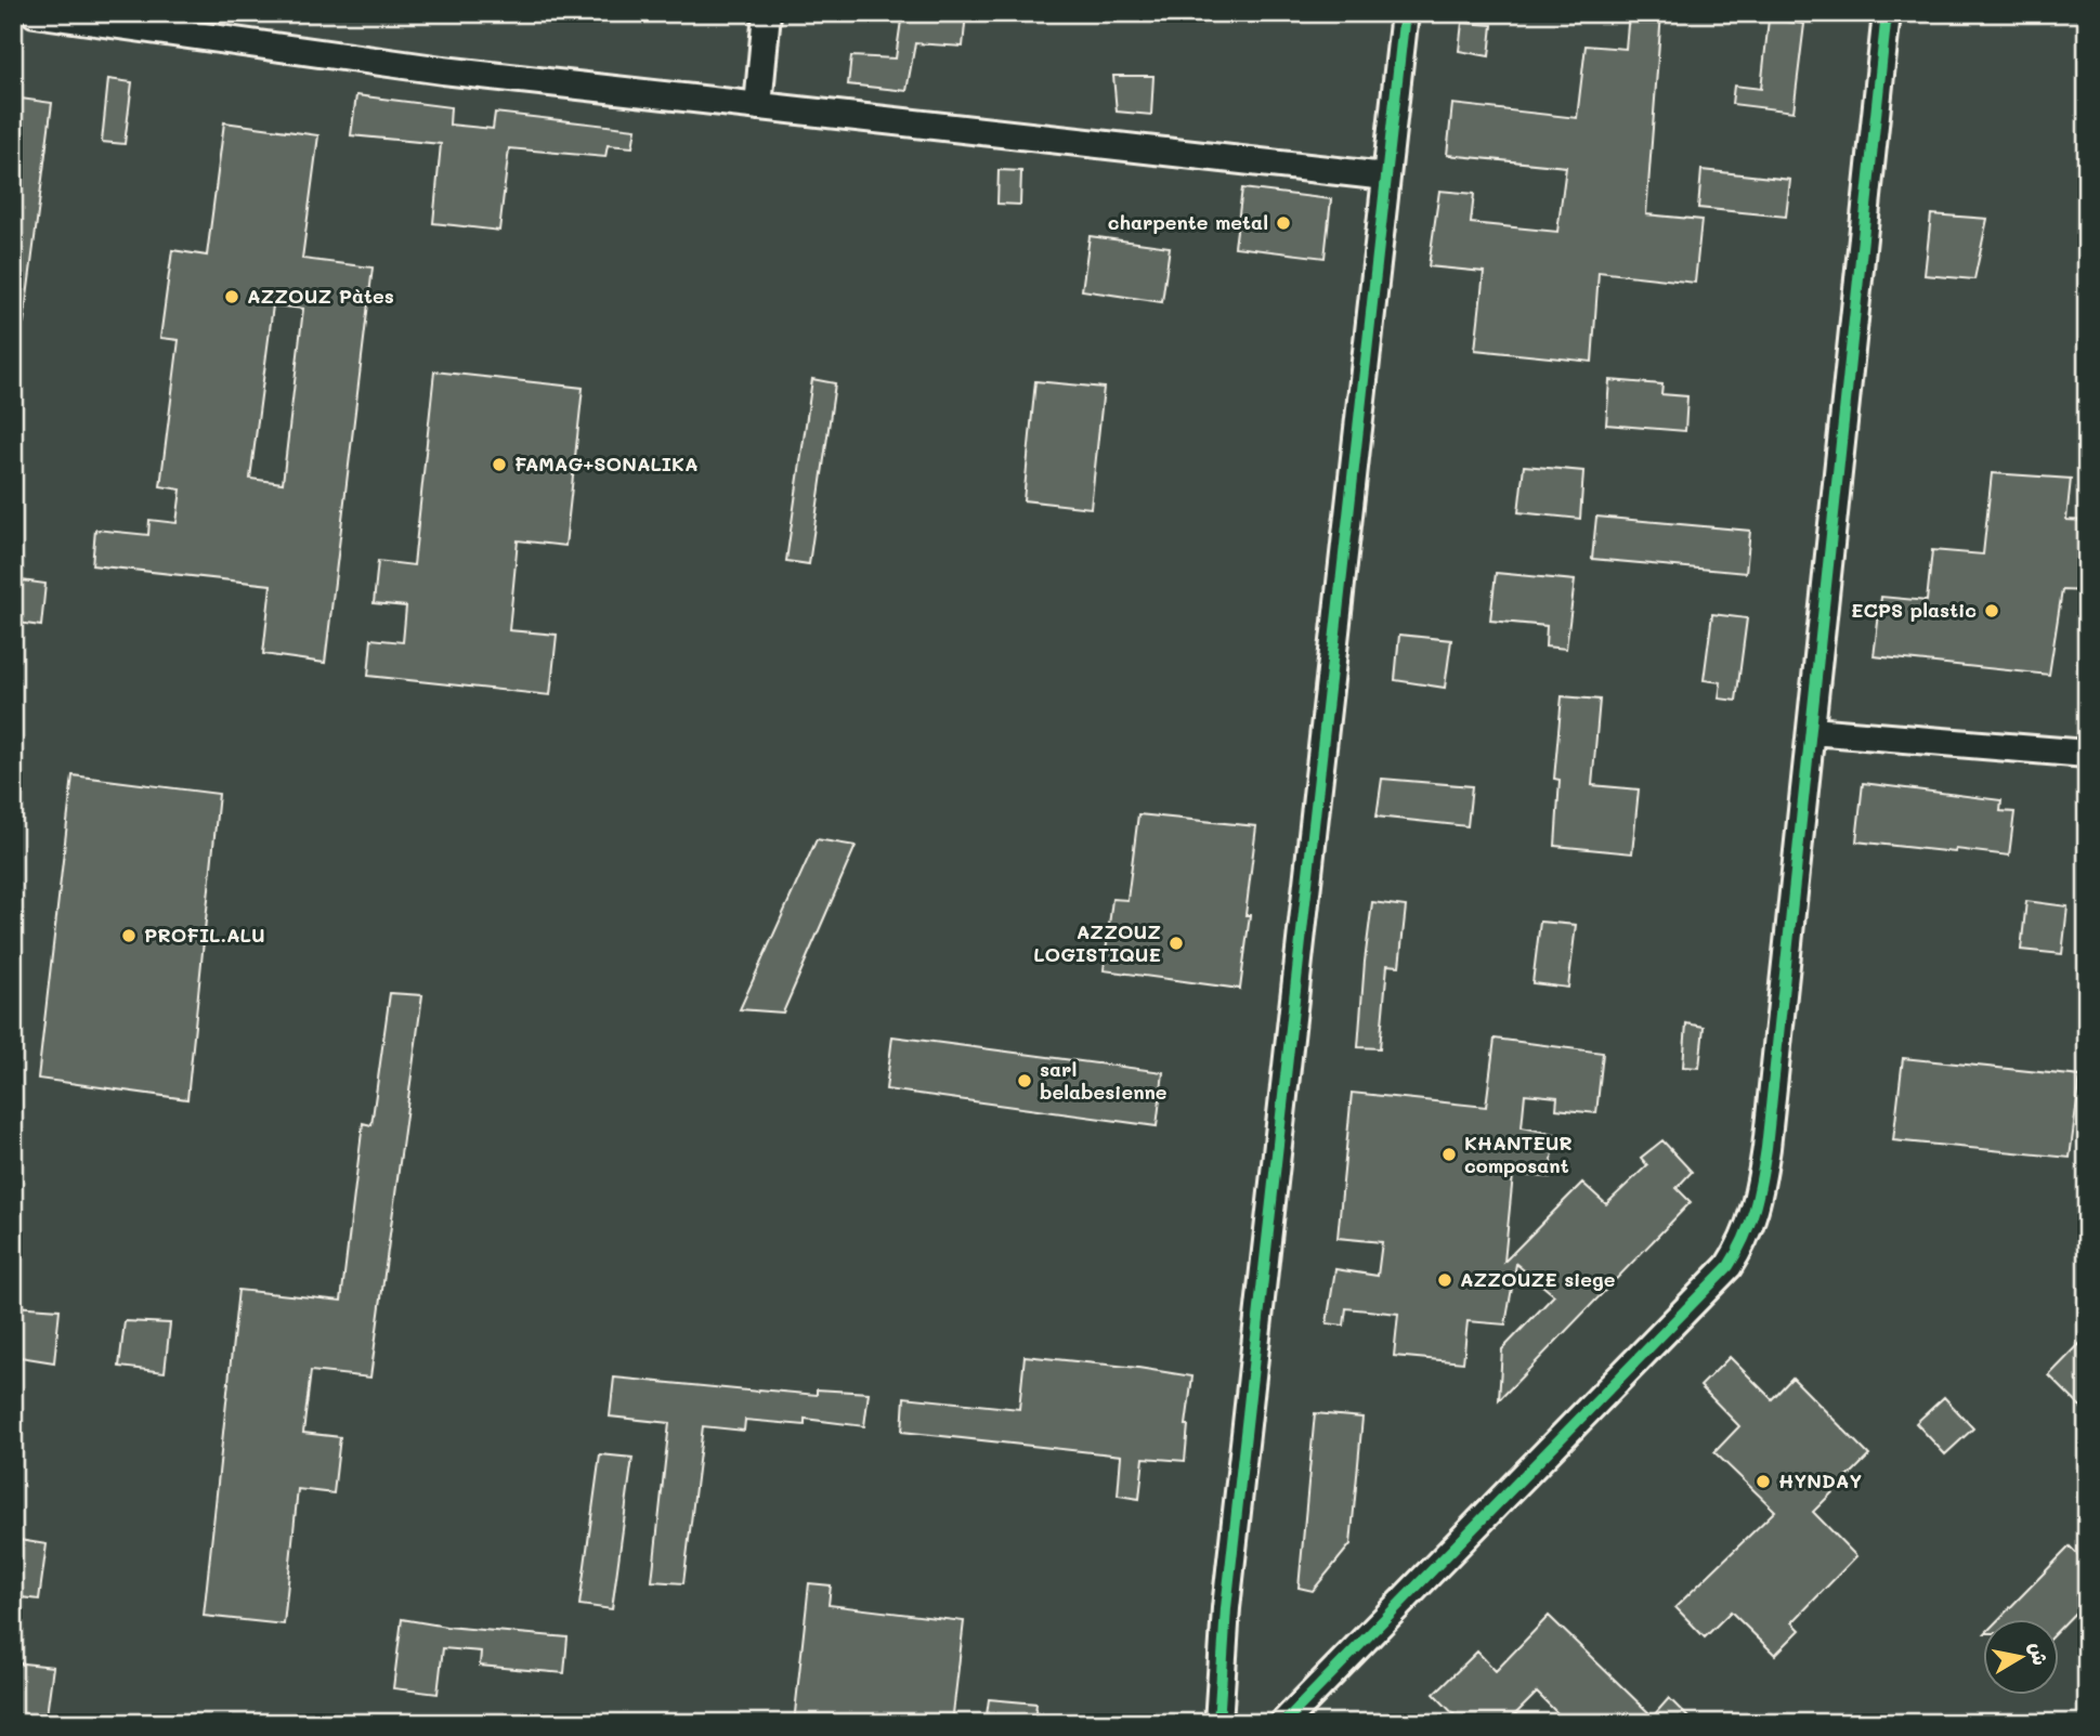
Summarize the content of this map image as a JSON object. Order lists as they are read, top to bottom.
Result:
{
  "places": [
    "charpente metal",
    "AZZOUZ Pàtes",
    "FAMAG+SONALIKA",
    "ECPS plastic",
    "PROFIL.ALU",
    "AZZOUZ LOGISTIQUE",
    "sarl belabesienne",
    "KHANTEUR composant",
    "AZZOUZE siege",
    "HYNDAY"
  ],
  "north": "right"
}
